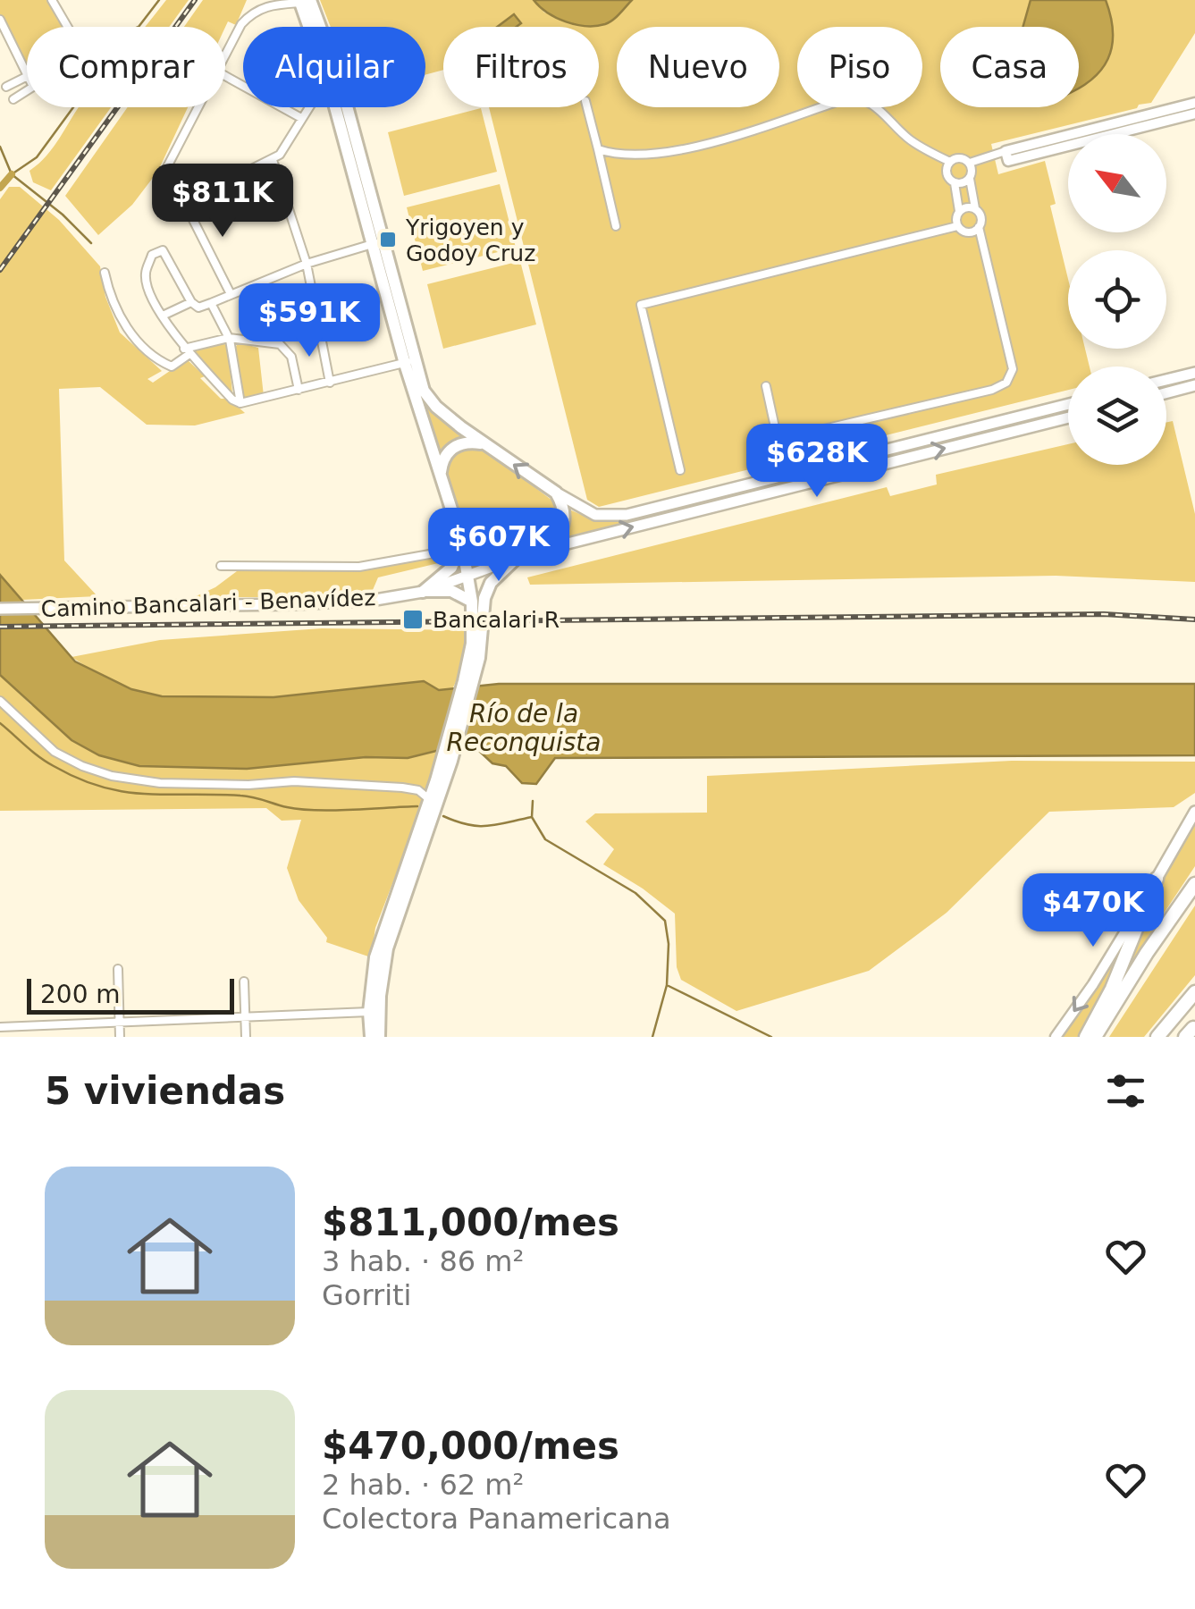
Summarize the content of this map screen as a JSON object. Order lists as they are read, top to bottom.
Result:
{
  "streets": {
    "main road": ["Camino Bancalari - Benavídez"]
  },
  "water": ["Río de la Reconquista"],
  "places": {
    "transit": ["Yrigoyen y Godoy Cruz", "Bancalari R"]
  },
  "scale_bar": "200 m",
  "north": "top left",
  "page": {
    "chip": [
      "Comprar",
      "Alquilar",
      "Filtros",
      "Nuevo",
      "Piso",
      "Casa"
    ],
    "price": [
      "$811K",
      "$591K",
      "$628K",
      "$607K",
      "$470K"
    ],
    "scale": "200 m",
    "heading": "5 viviendas",
    "list": [
      {
        "name": "$811,000/mes",
        "note": "3 hab. · 86 m² · Gorriti"
      },
      {
        "name": "$470,000/mes",
        "note": "2 hab. · 62 m² · Colectora Panamericana"
      }
    ]
  }
}
